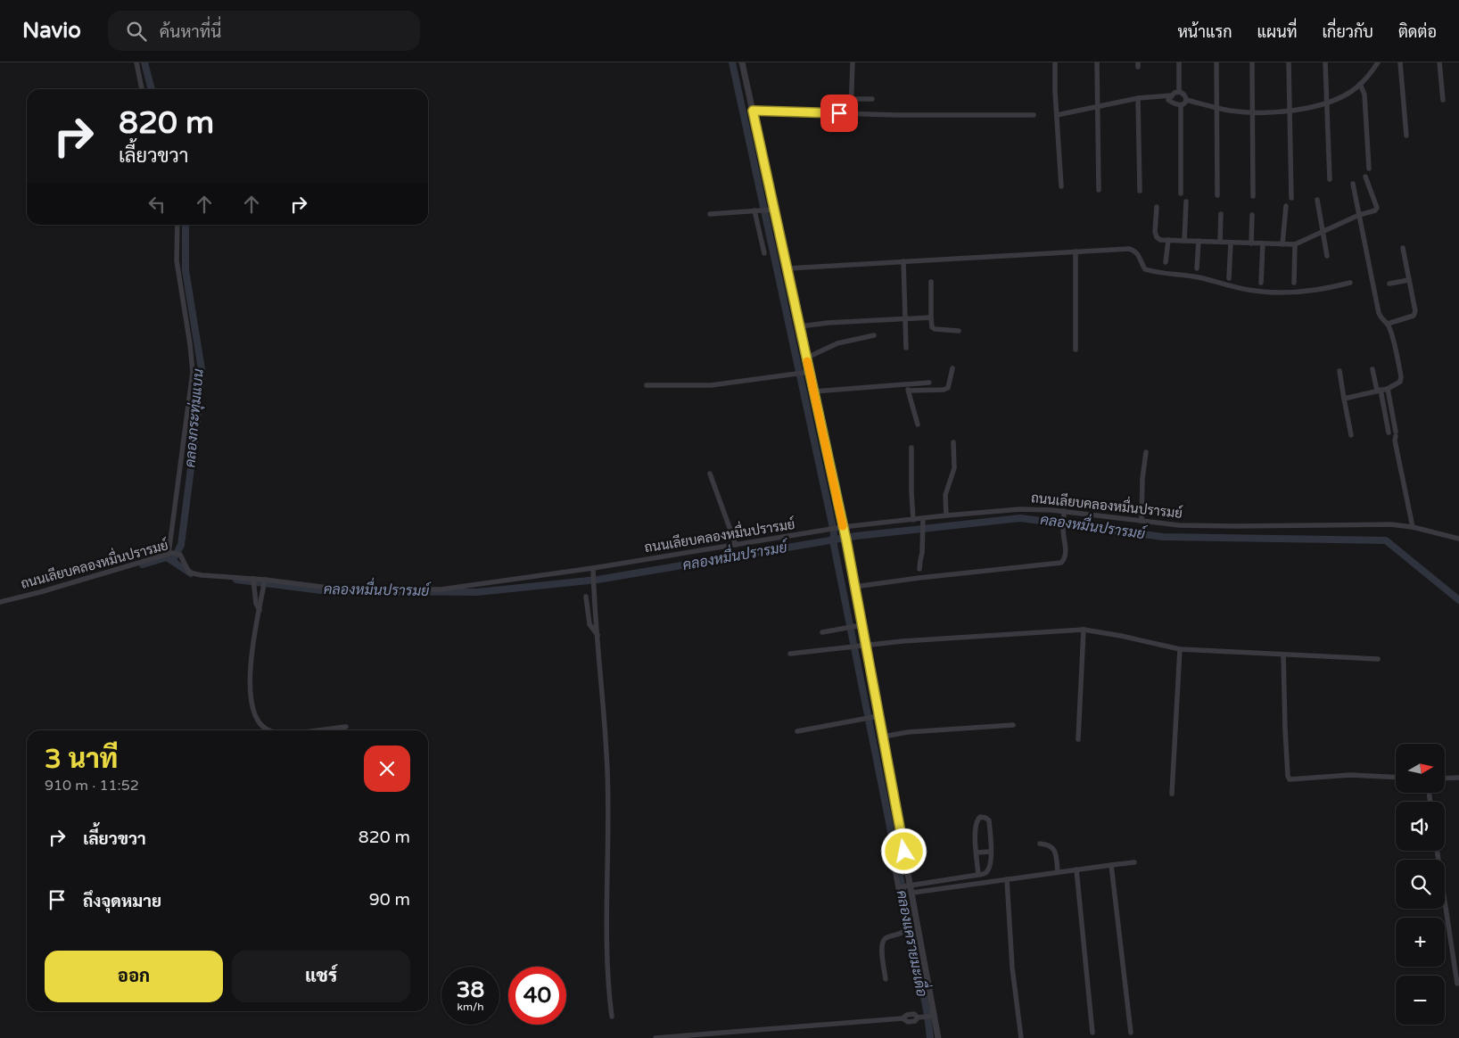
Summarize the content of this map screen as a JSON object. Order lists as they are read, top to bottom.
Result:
{
  "streets": {
    "street": ["ถนนเลียบคลองหมื่นปรารมย์"]
  },
  "water": ["คลองกระทุ่มแบน", "คลองหมื่นปรารมย์", "คลองแครายมะเดื่อ"],
  "north": "right",
  "page": {
    "header": "Navio",
    "search": "ค้นหาที่นี่",
    "nav": [
      "หน้าแรก",
      "แผนที่",
      "เกี่ยวกับ",
      "ติดต่อ"
    ],
    "turn": ["820 m", "เลี้ยวขวา"],
    "heading": ["3 นาที", "910 m · 11:52"],
    "map_buttons": ["+", "−"],
    "list": [
      {
        "name": "เลี้ยวขวา",
        "value": "820 m"
      },
      {
        "name": "ถึงจุดหมาย",
        "value": "90 m"
      }
    ],
    "buttons": ["ออก", "แชร์"],
    "speed": "38 km/h",
    "limit": "40"
  }
}
